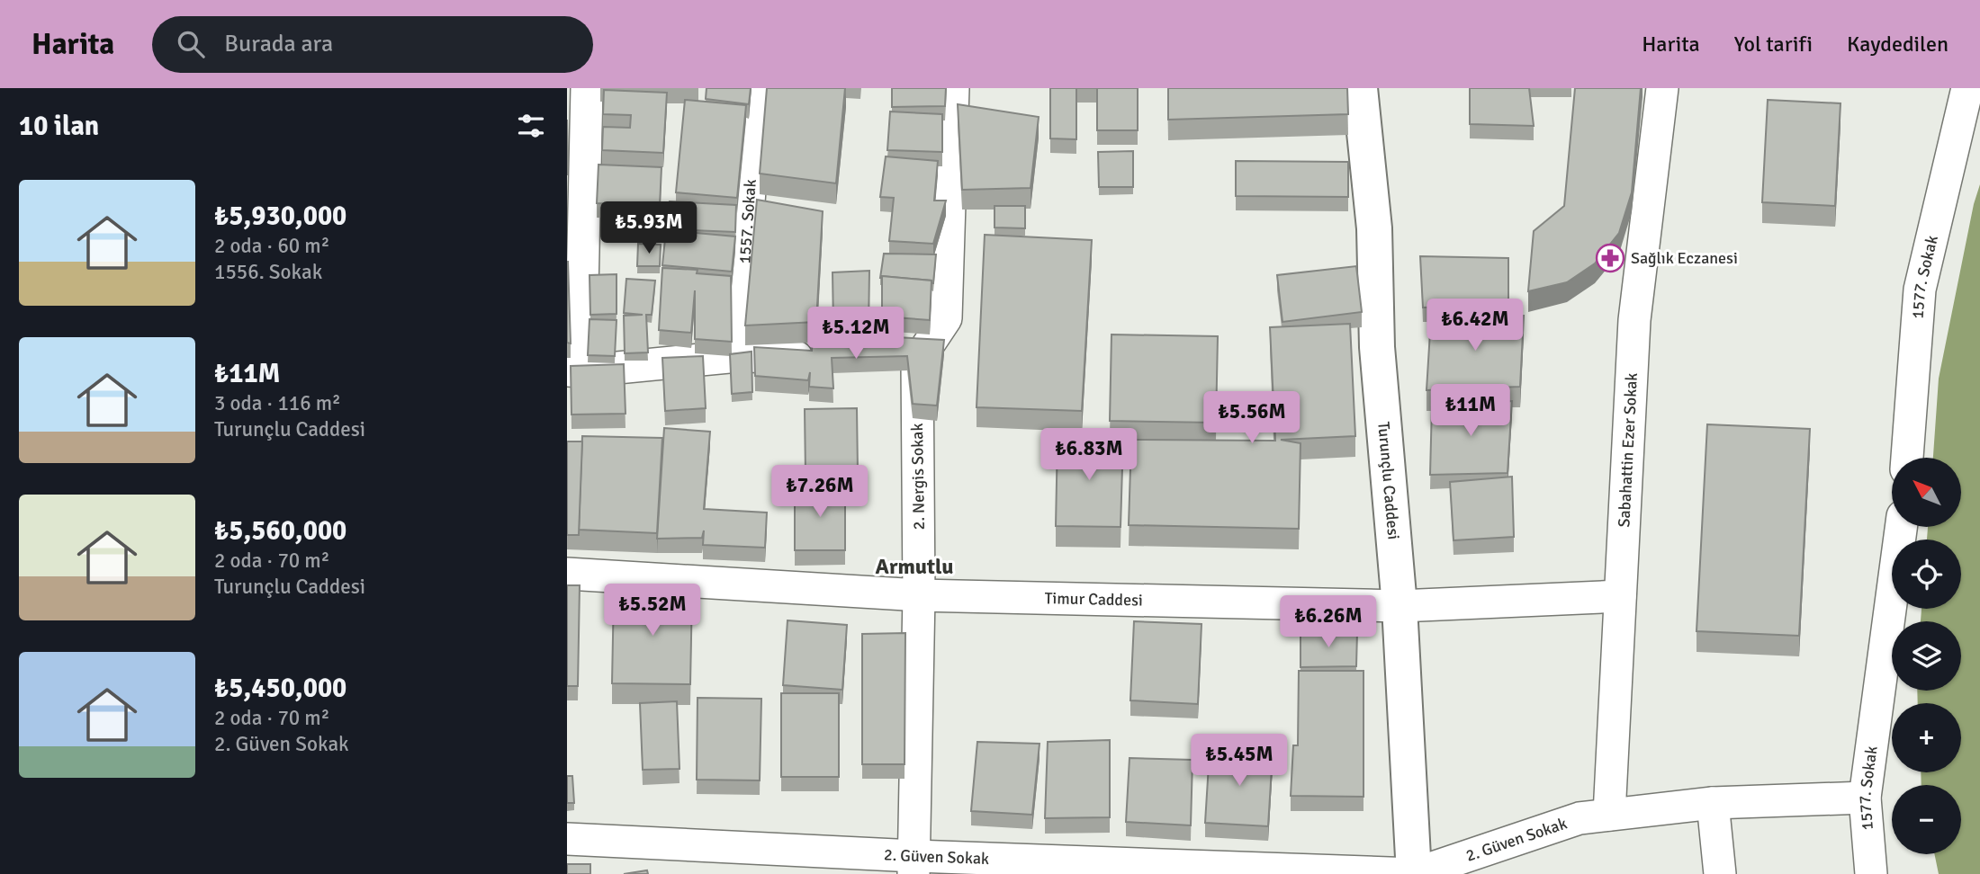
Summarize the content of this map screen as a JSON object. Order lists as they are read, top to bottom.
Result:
{
  "streets": {
    "street": [
      "1557. Sokak",
      "1577. Sokak",
      "Sabahattin Ezer Sokak",
      "2. Nergis Sokak",
      "Turunçlu Caddesi",
      "Timur Caddesi",
      "2. Güven Sokak"
    ]
  },
  "crossings": [
    ["1577. Sokak", "2. Güven Sokak"],
    ["Sabahattin Ezer Sokak", "Timur Caddesi"],
    ["Sabahattin Ezer Sokak", "2. Güven Sokak"],
    ["2. Nergis Sokak", "Timur Caddesi"],
    ["2. Nergis Sokak", "2. Güven Sokak"],
    ["Turunçlu Caddesi", "Timur Caddesi"],
    ["Turunçlu Caddesi", "2. Güven Sokak"]
  ],
  "districts": ["Armutlu"],
  "places": {
    "pharmacy": ["Sağlık Eczanesi"]
  },
  "north": "top left",
  "page": {
    "header": "Harita",
    "search": "Burada ara",
    "nav": ["Harita", "Yol tarifi", "Kaydedilen"],
    "heading": "10 ilan",
    "list": [
      {
        "name": "₺5,930,000",
        "note": "2 oda · 60 m² · 1556. Sokak"
      },
      {
        "name": "₺11M",
        "note": "3 oda · 116 m² · Turunçlu Caddesi"
      },
      {
        "name": "₺5,560,000",
        "note": "2 oda · 70 m² · Turunçlu Caddesi"
      },
      {
        "name": "₺5,450,000",
        "note": "2 oda · 70 m² · 2. Güven Sokak"
      }
    ],
    "price": [
      "₺5.93M",
      "₺6.42M",
      "₺5.12M",
      "₺11M",
      "₺5.56M",
      "₺6.83M",
      "₺7.26M",
      "₺5.52M",
      "₺6.26M",
      "₺5.45M"
    ],
    "map_buttons": ["+", "−"]
  }
}
